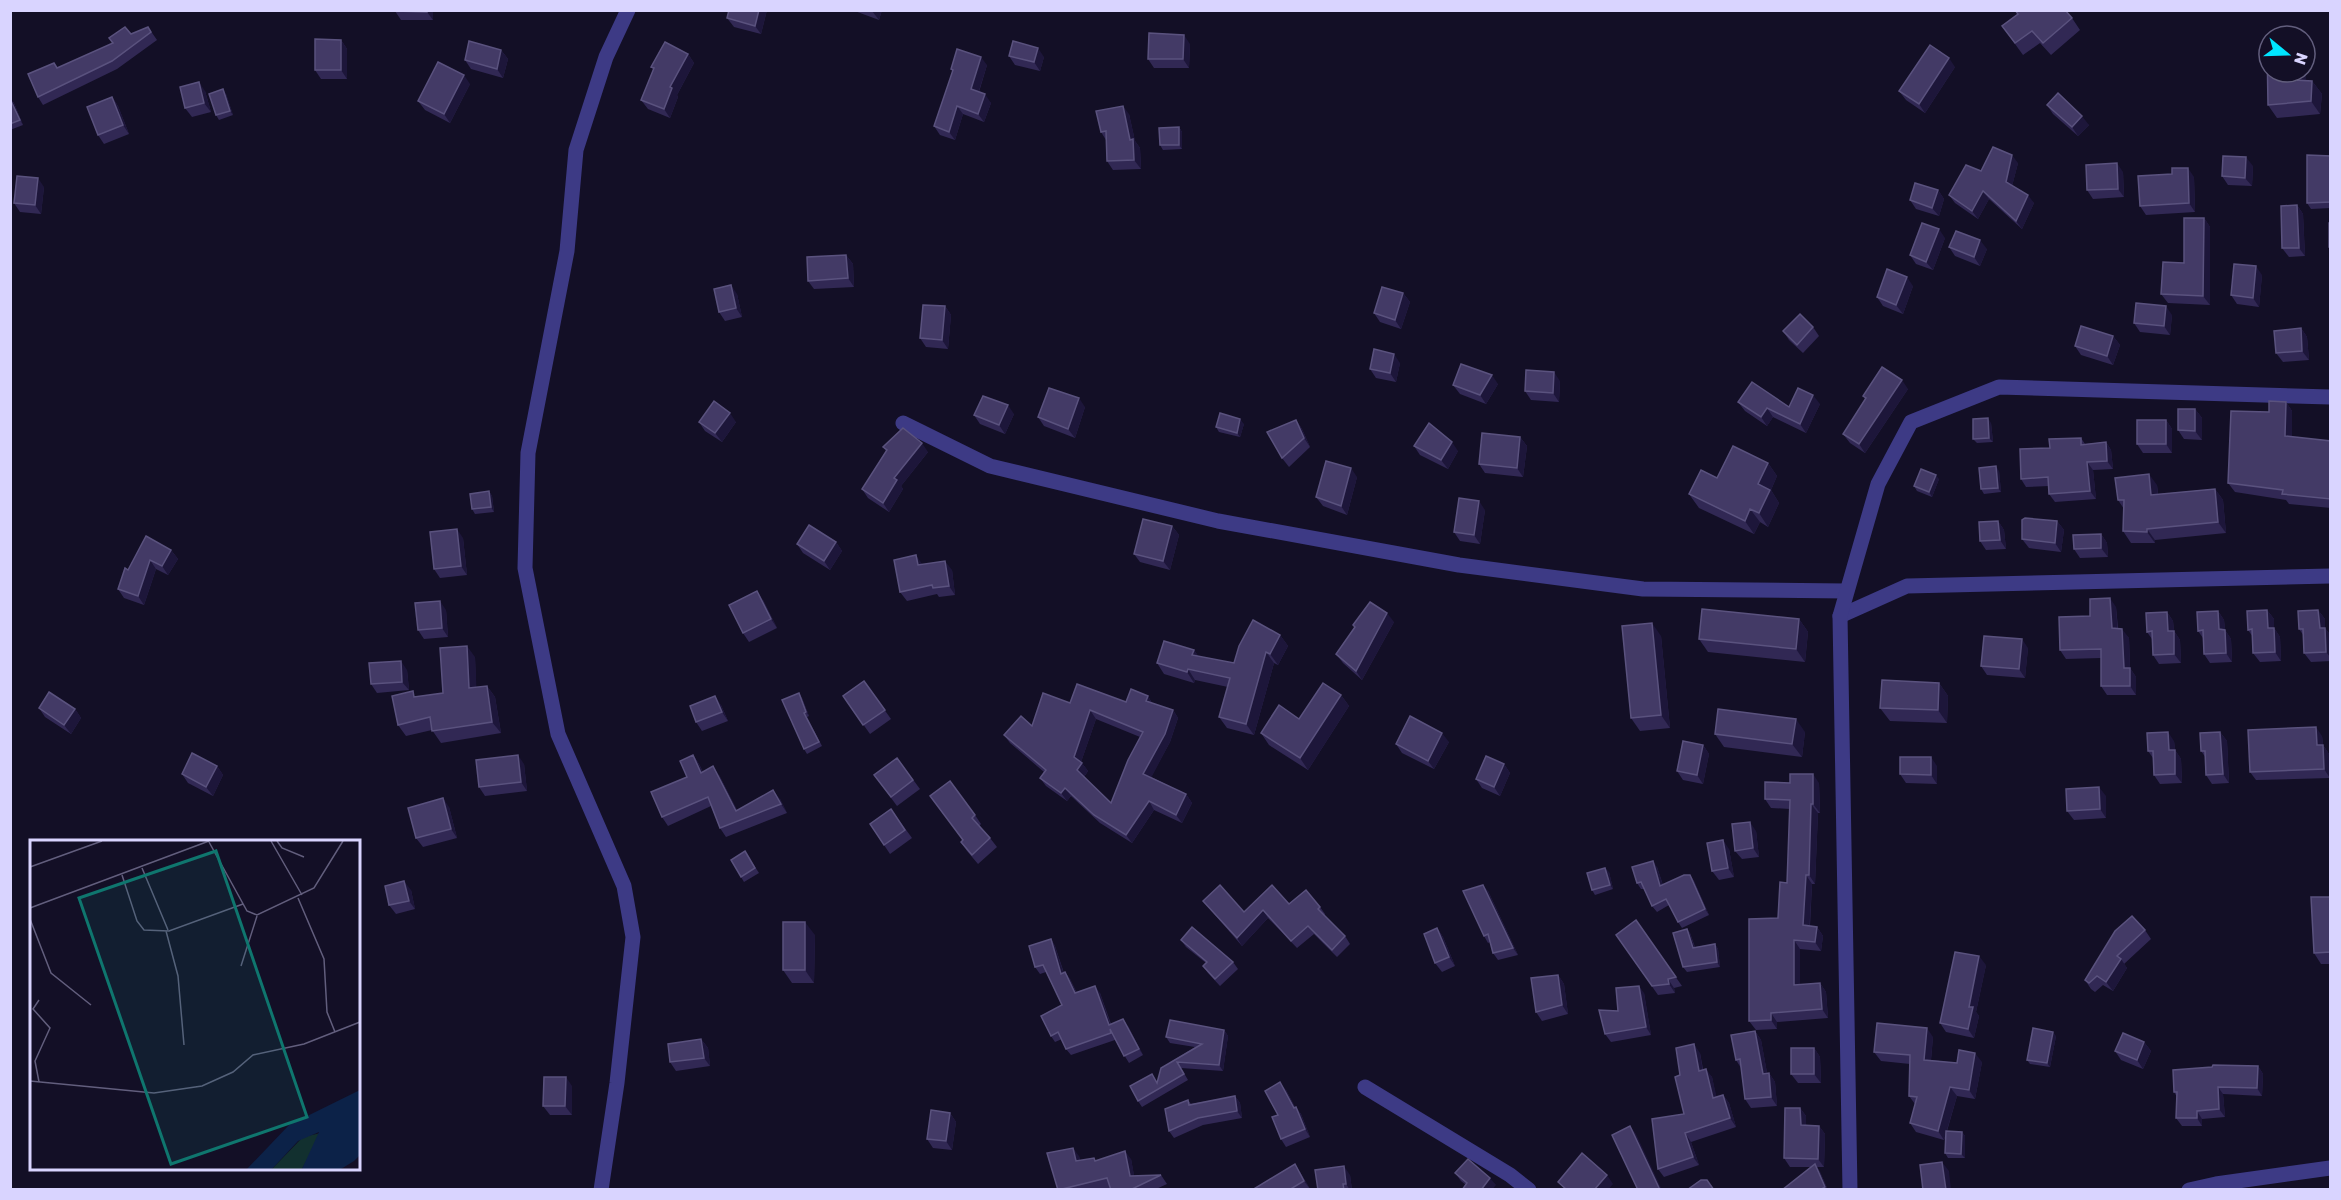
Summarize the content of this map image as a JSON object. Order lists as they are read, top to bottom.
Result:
{
  "north": "right"
}
